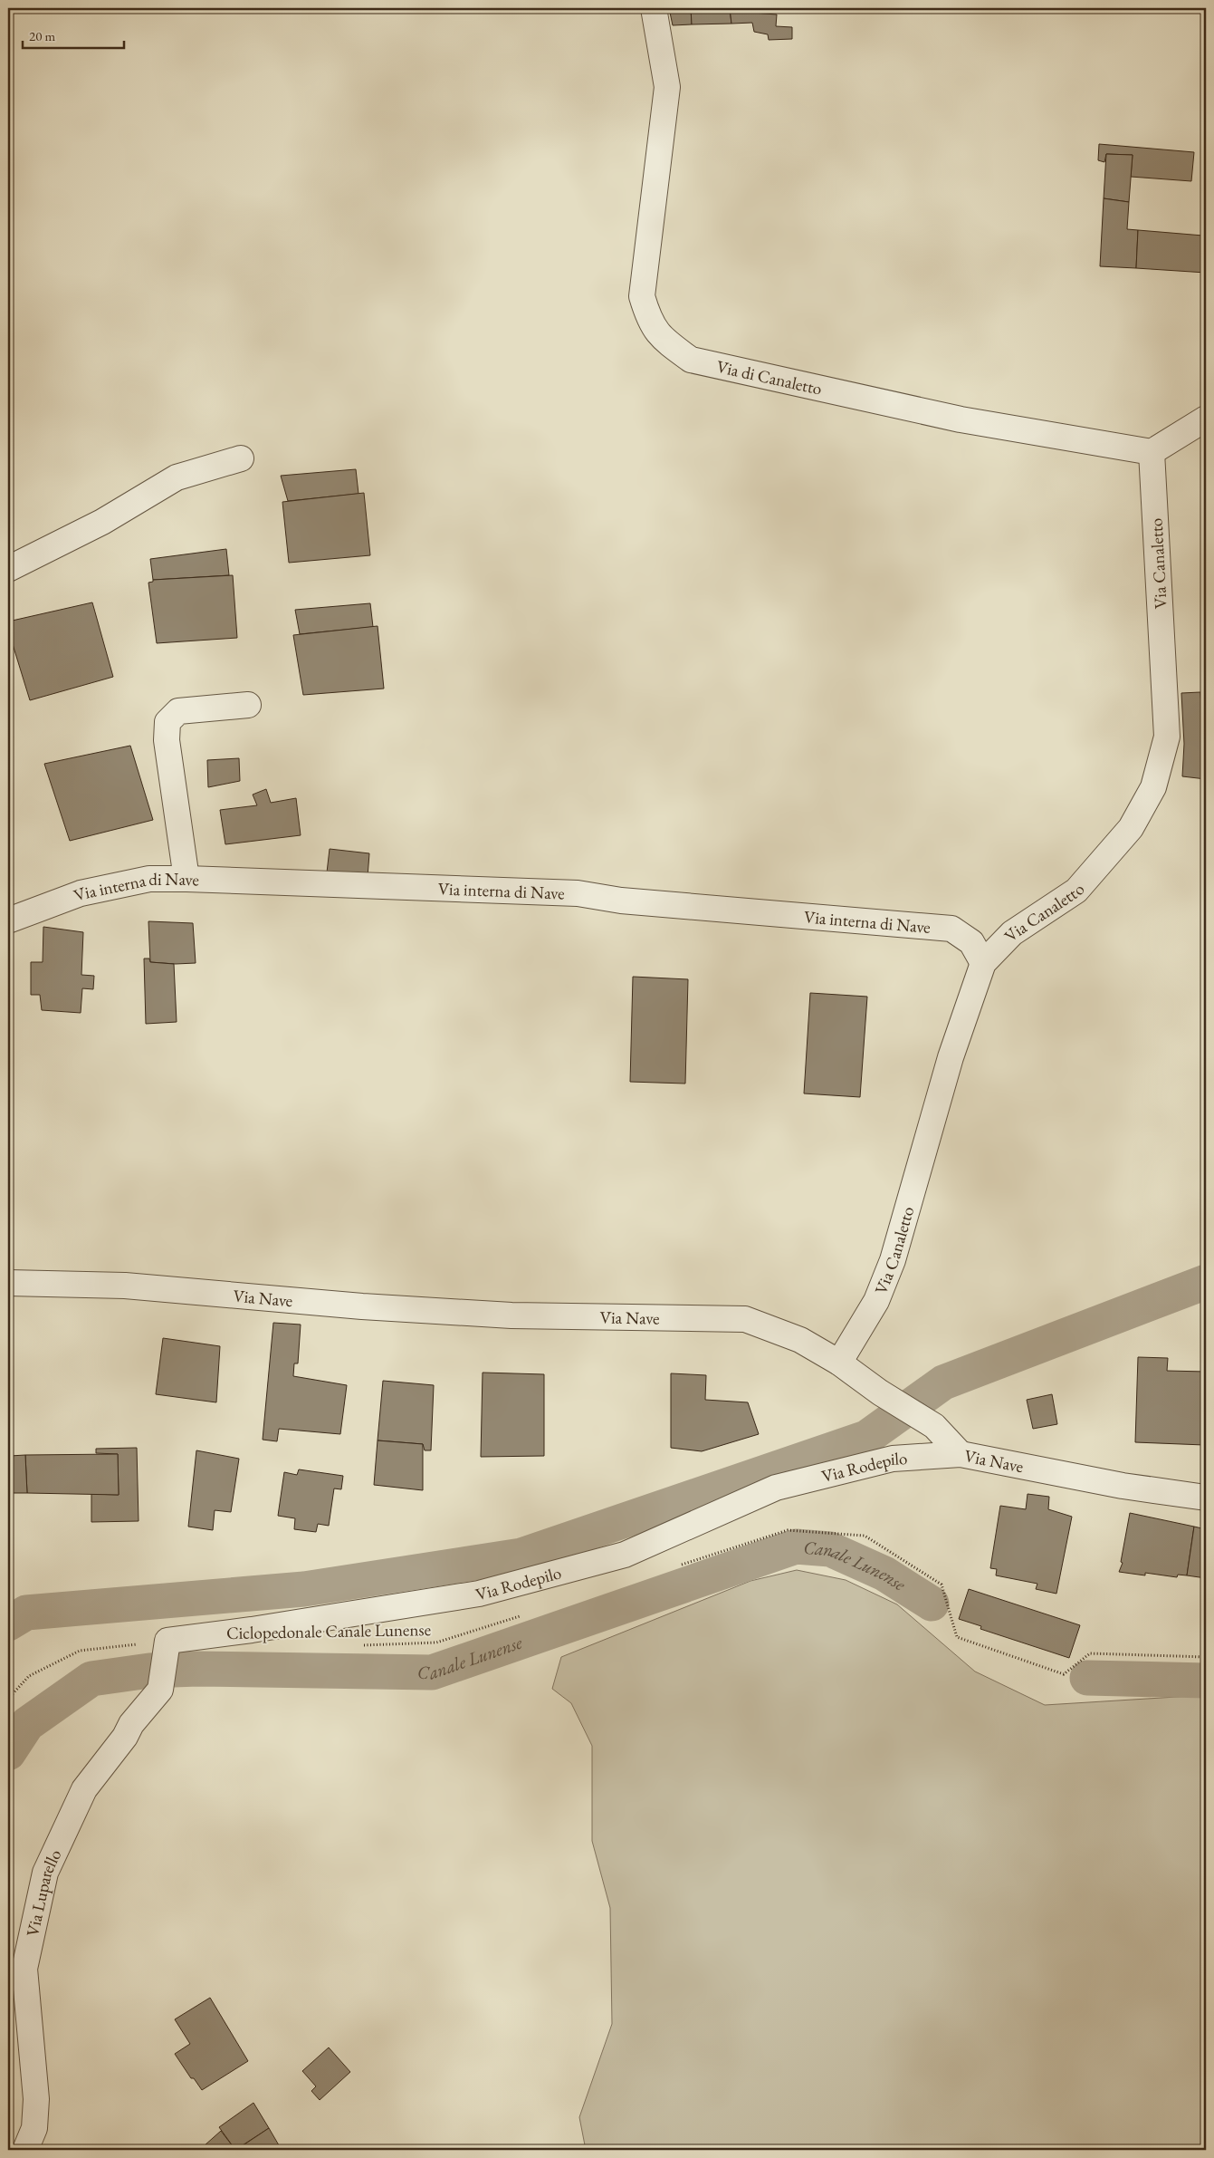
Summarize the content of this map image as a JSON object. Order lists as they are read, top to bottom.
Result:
{
  "streets": {
    "street": [
      "Via di Canaletto",
      "Via Canaletto",
      "Via interna di Nave",
      "Via Nave",
      "Via Rodepilo",
      "Via Luparello"
    ],
    "path": ["Ciclopedonale Canale Lunense"]
  },
  "crossings": [
    ["Via di Canaletto", "Via Canaletto"],
    ["Via Canaletto", "Via interna di Nave"],
    ["Via Canaletto", "Via Nave"],
    ["Via Nave", "Via Rodepilo"],
    ["Via Rodepilo", "Via Luparello"]
  ],
  "water": ["Canale Lunense"],
  "scale_bar": "20 m"
}
